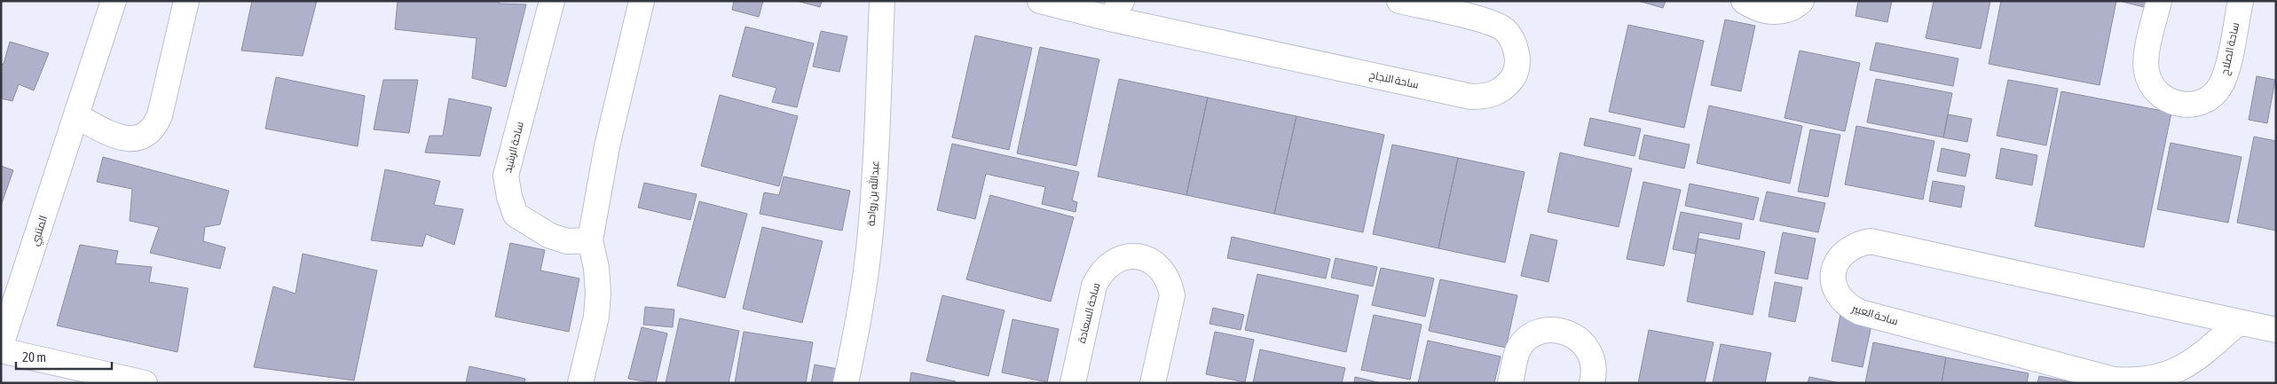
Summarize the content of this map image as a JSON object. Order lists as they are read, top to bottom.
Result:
{
  "streets": {
    "street": [
      "ساحة الصلاح",
      "ساحة النجاح",
      "ساحة الرشيد",
      "عبدالله بن رواحة",
      "المتنبي",
      "ساحة السعادة",
      "ساحة العبير"
    ]
  },
  "scale_bar": "20 m"
}
